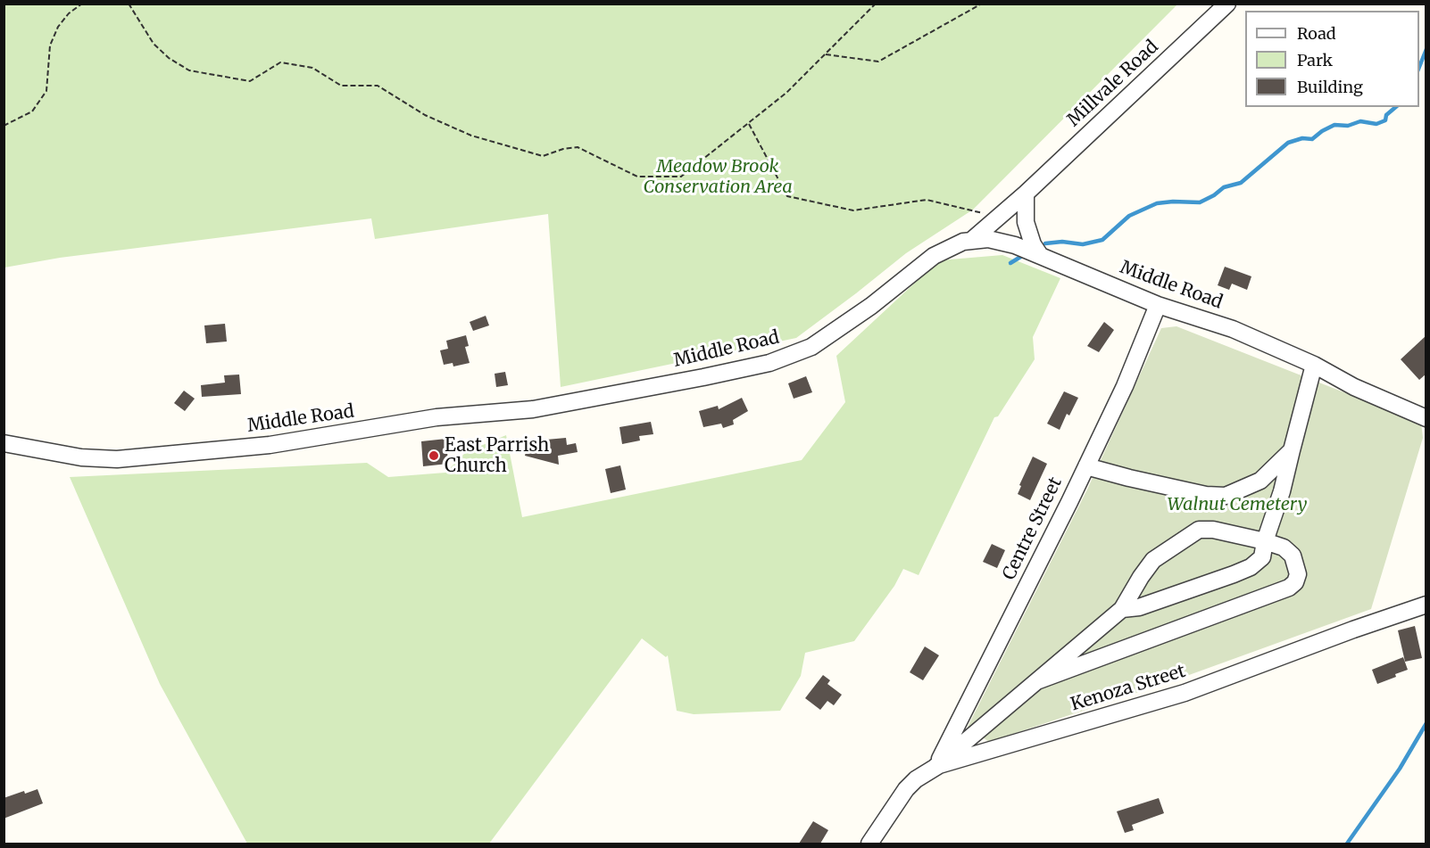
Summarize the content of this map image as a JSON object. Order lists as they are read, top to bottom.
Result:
{
  "streets": {
    "street": [
      "Millvale Road",
      "Middle Road",
      "Centre Street",
      "Kenoza Street"
    ]
  },
  "crossings": [
    ["Millvale Road", "Middle Road"],
    ["Middle Road", "Centre Street"],
    ["Centre Street", "Kenoza Street"]
  ],
  "parks": ["Meadow Brook Conservation Area", "Walnut Cemetery"],
  "places": ["East Parrish Church"],
  "legend": ["Road", "Park", "Building"]
}
